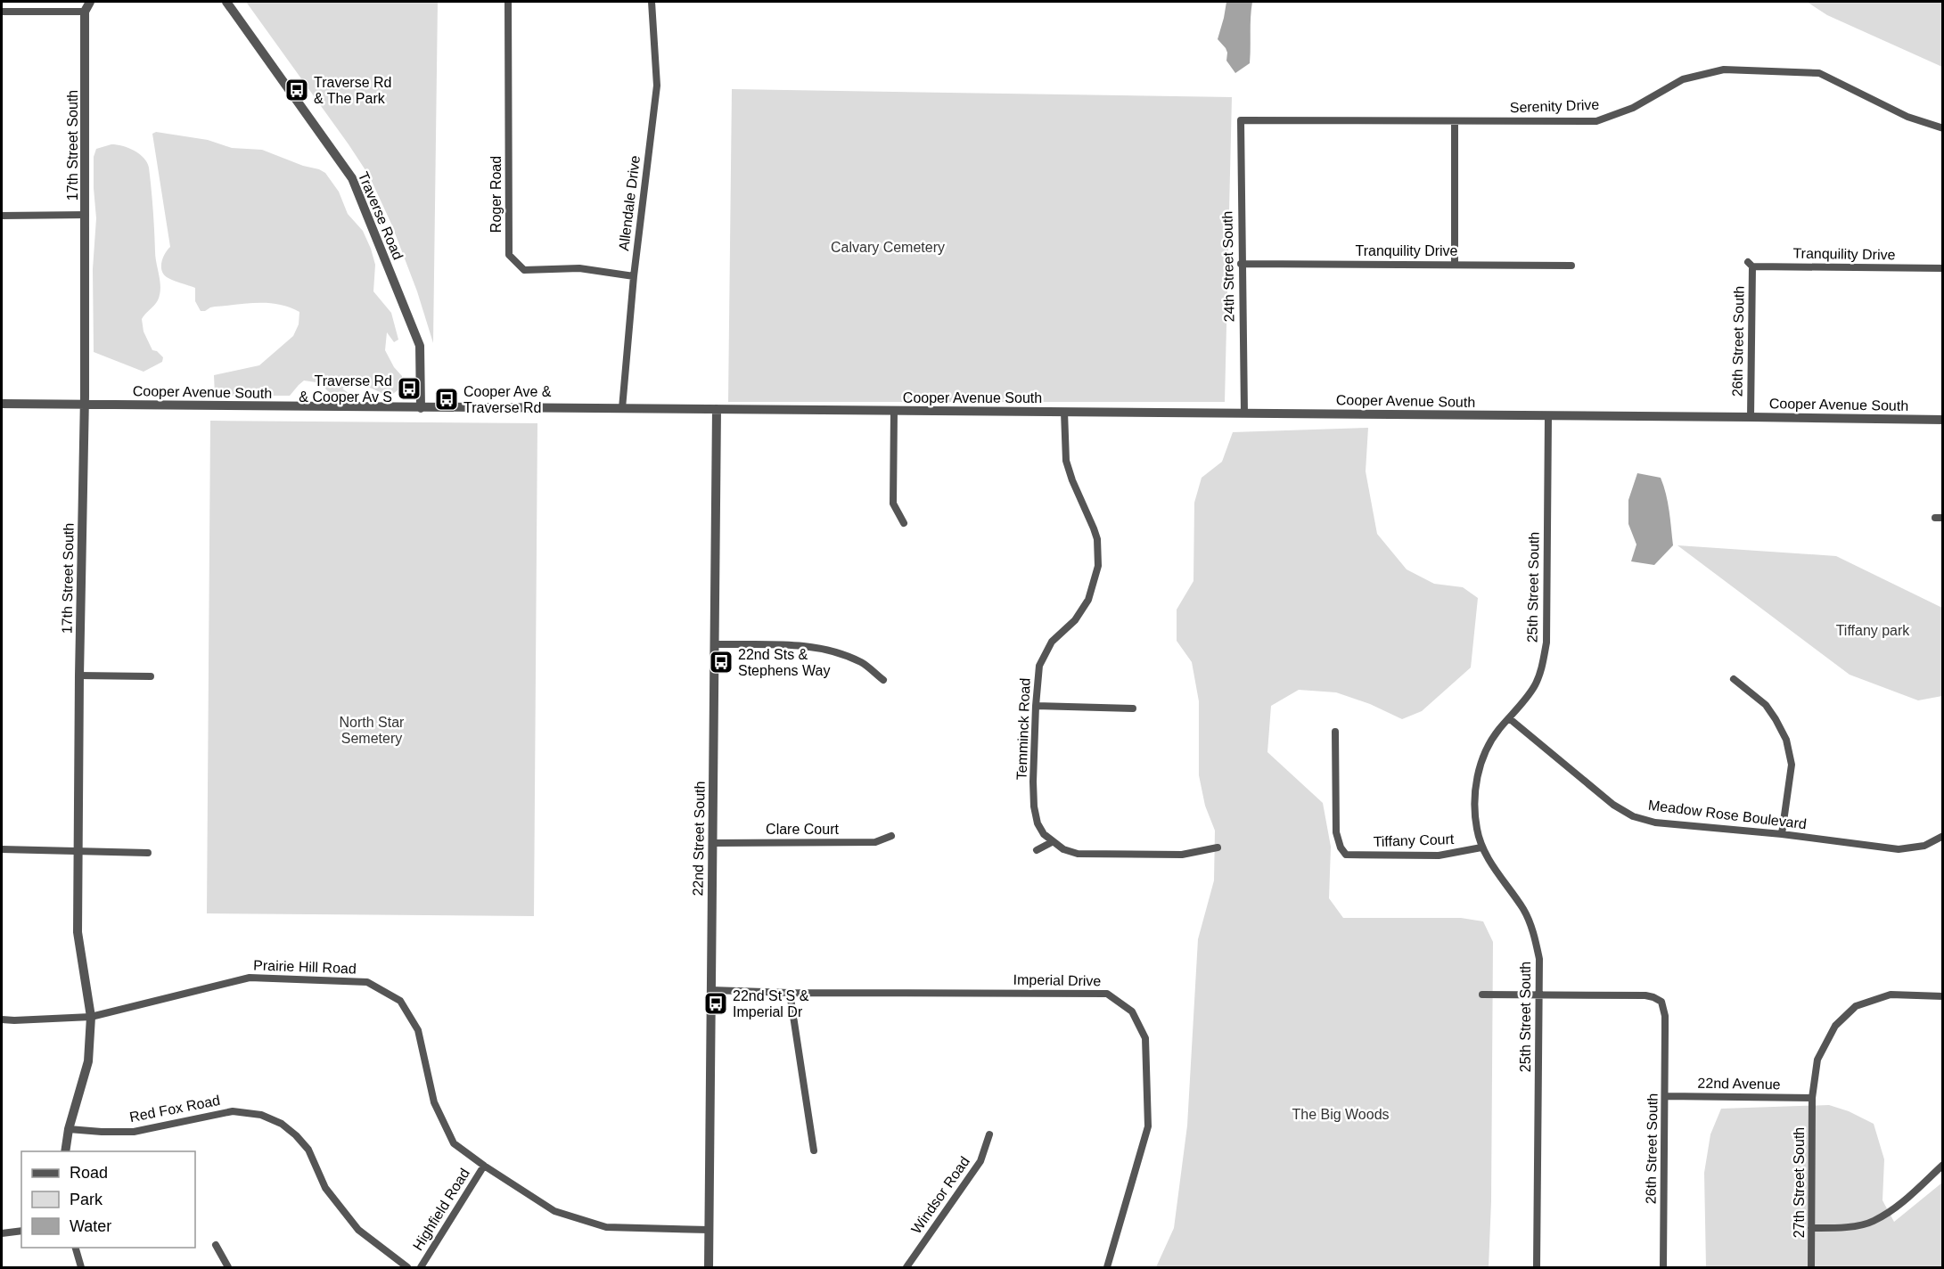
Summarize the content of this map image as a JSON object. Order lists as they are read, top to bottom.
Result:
{
  "streets": {
    "street": [
      "Serenity Drive",
      "17th Street South",
      "Roger Road",
      "Allendale Drive",
      "Traverse Road",
      "Tranquility Drive",
      "24th Street South",
      "26th Street South",
      "Cooper Avenue South",
      "25th Street South",
      "Temminck Road",
      "Meadow Rose Boulevard",
      "Clare Court",
      "22nd Street South",
      "Tiffany Court",
      "Prairie Hill Road",
      "Imperial Drive",
      "22nd Avenue",
      "Red Fox Road",
      "27th Street South",
      "Windsor Road",
      "Highfield Road"
    ]
  },
  "crossings": [
    ["Serenity Drive", "24th Street South"],
    ["17th Street South", "Cooper Avenue South"],
    ["17th Street South", "Prairie Hill Road"],
    ["17th Street South", "Red Fox Road"],
    ["Roger Road", "Allendale Drive"],
    ["Allendale Drive", "Cooper Avenue South"],
    ["Traverse Road", "Cooper Avenue South"],
    ["Tranquility Drive", "24th Street South"],
    ["Tranquility Drive", "26th Street South"],
    ["24th Street South", "Cooper Avenue South"],
    ["26th Street South", "Cooper Avenue South"],
    ["26th Street South", "25th Street South"],
    ["26th Street South", "22nd Avenue"],
    ["Cooper Avenue South", "25th Street South"],
    ["Cooper Avenue South", "Temminck Road"],
    ["Cooper Avenue South", "22nd Street South"],
    ["25th Street South", "Meadow Rose Boulevard"],
    ["25th Street South", "Tiffany Court"],
    ["Clare Court", "22nd Street South"],
    ["22nd Street South", "Prairie Hill Road"],
    ["22nd Street South", "Imperial Drive"],
    ["Prairie Hill Road", "Highfield Road"],
    ["22nd Avenue", "27th Street South"]
  ],
  "parks": [
    "Calvary Cemetery",
    "Tiffany park",
    "North Star Semetery",
    "The Big Woods"
  ],
  "places": {
    "bus stop": [
      "Traverse Rd & The Park",
      "Traverse Rd & Cooper Av S",
      "Cooper Ave & Traverse Rd",
      "22nd Sts & Stephens Way",
      "22nd St S & Imperial Dr"
    ]
  },
  "legend": ["Road", "Park", "Water"]
}
